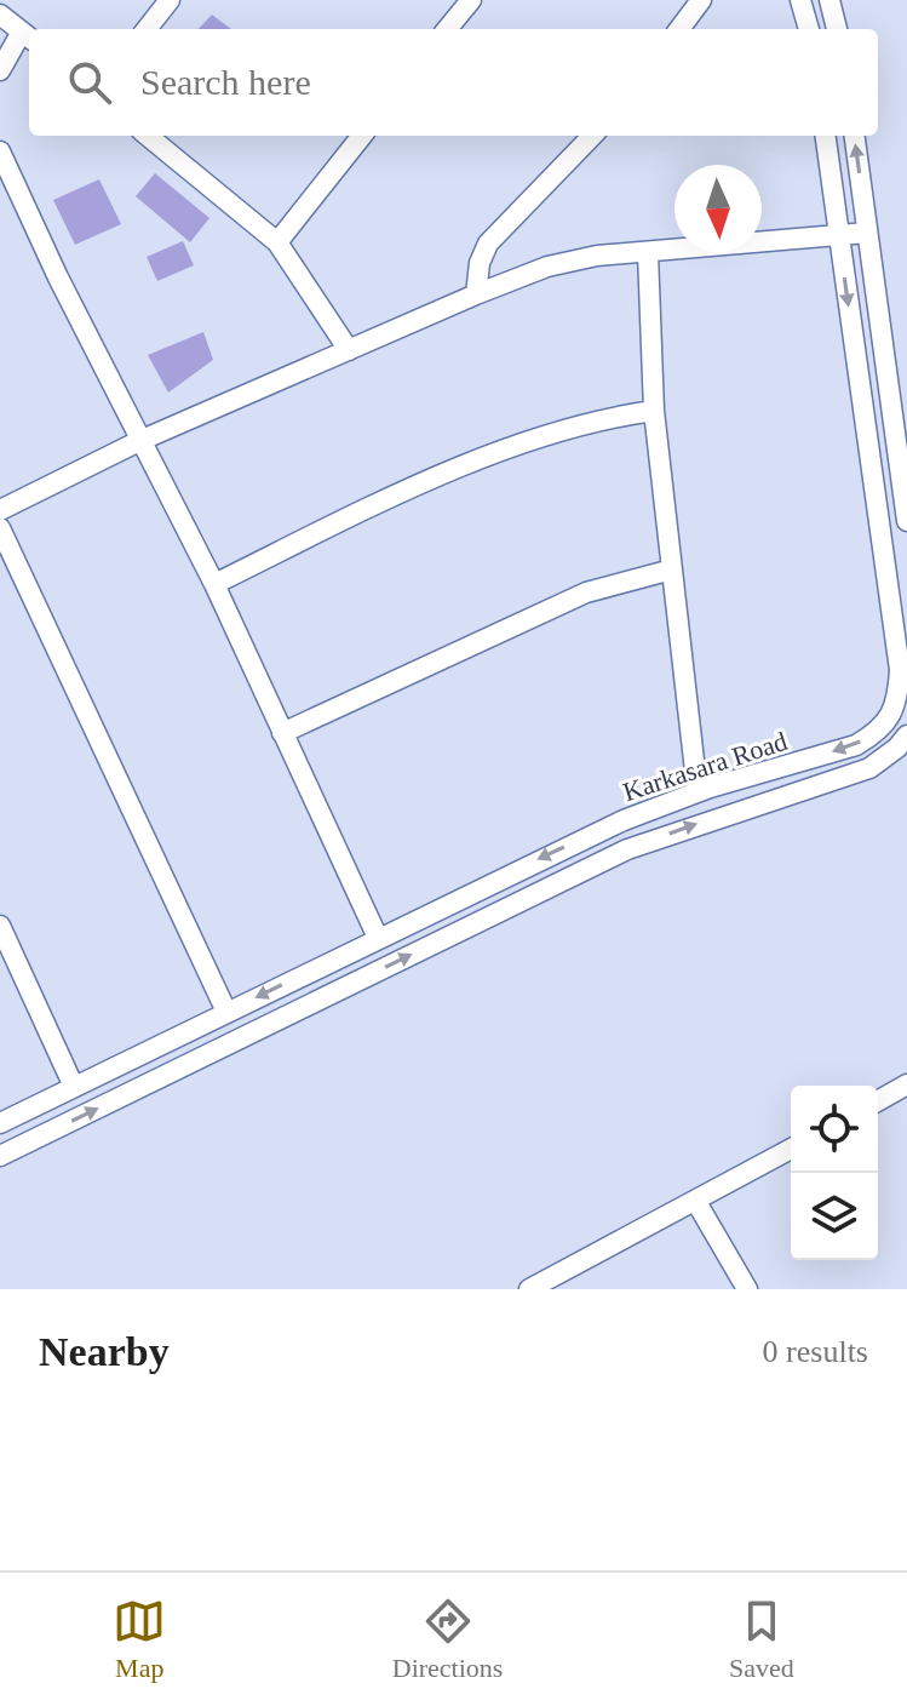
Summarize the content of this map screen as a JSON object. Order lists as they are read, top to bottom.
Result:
{
  "streets": {
    "street": ["Karkasara Road"]
  },
  "north": "bottom",
  "page": {
    "search": "Search here",
    "heading": ["Nearby", "0 results"],
    "nav": ["Map", "Directions", "Saved"]
  }
}
